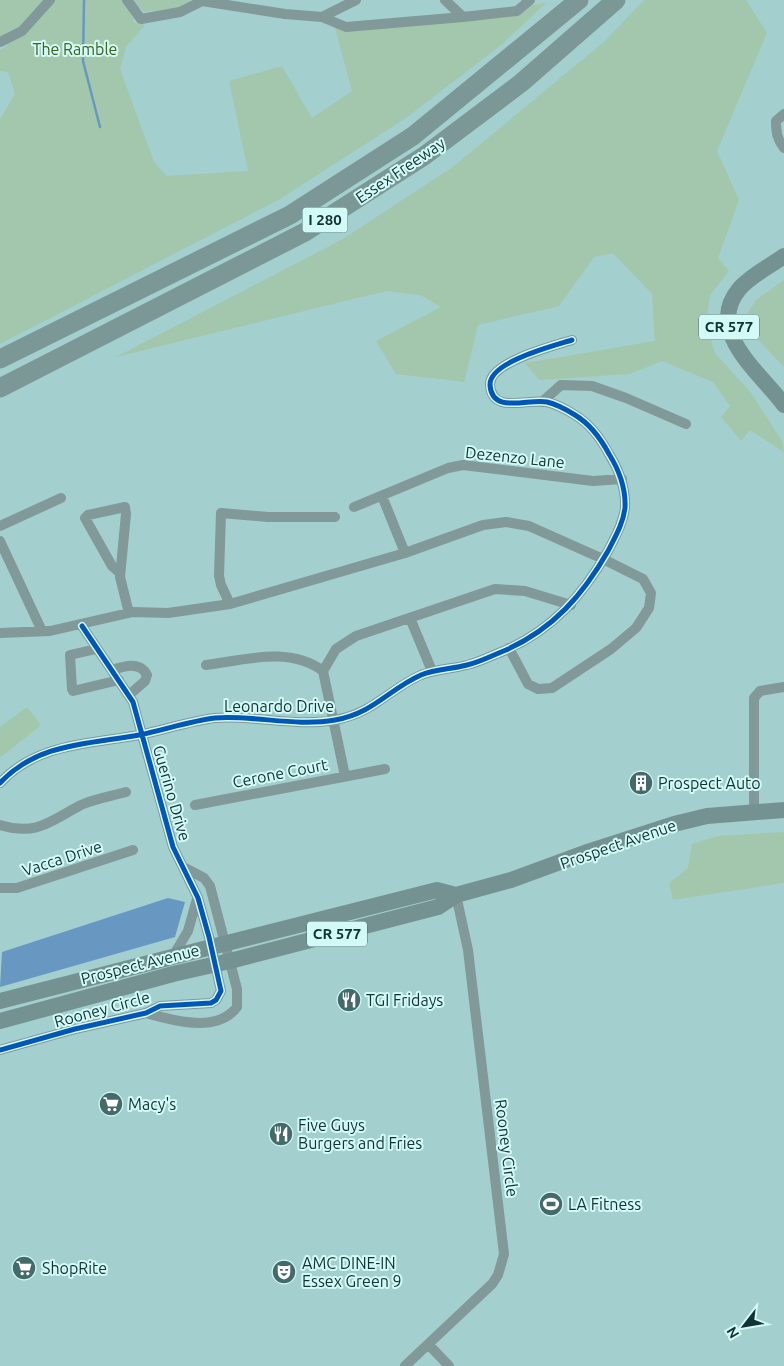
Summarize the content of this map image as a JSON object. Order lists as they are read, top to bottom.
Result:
{
  "streets": {
    "highway": ["Essex Freeway", "I 280"],
    "main road": ["CR 577", "Prospect Avenue"],
    "street": [
      "Dezenzo Lane",
      "Leonardo Drive",
      "Cerone Court",
      "Guerino Drive",
      "Vacca Drive",
      "Rooney Circle"
    ]
  },
  "crossings": [
    ["Dezenzo Lane", "Leonardo Drive"],
    ["Leonardo Drive", "Cerone Court"],
    ["Leonardo Drive", "Guerino Drive"],
    ["Guerino Drive", "Prospect Avenue"],
    ["Guerino Drive", "Rooney Circle"],
    ["Prospect Avenue", "Rooney Circle"]
  ],
  "parks": ["The Ramble"],
  "places": {
    "building": ["Prospect Auto"],
    "restaurant": ["TGI Fridays", "Five Guys Burgers and Fries"],
    "supermarket": ["Macy's", "ShopRite"],
    "sports": ["LA Fitness"],
    "theatre": ["AMC DINE-IN Essex Green 9"]
  },
  "north": "bottom left"
}
